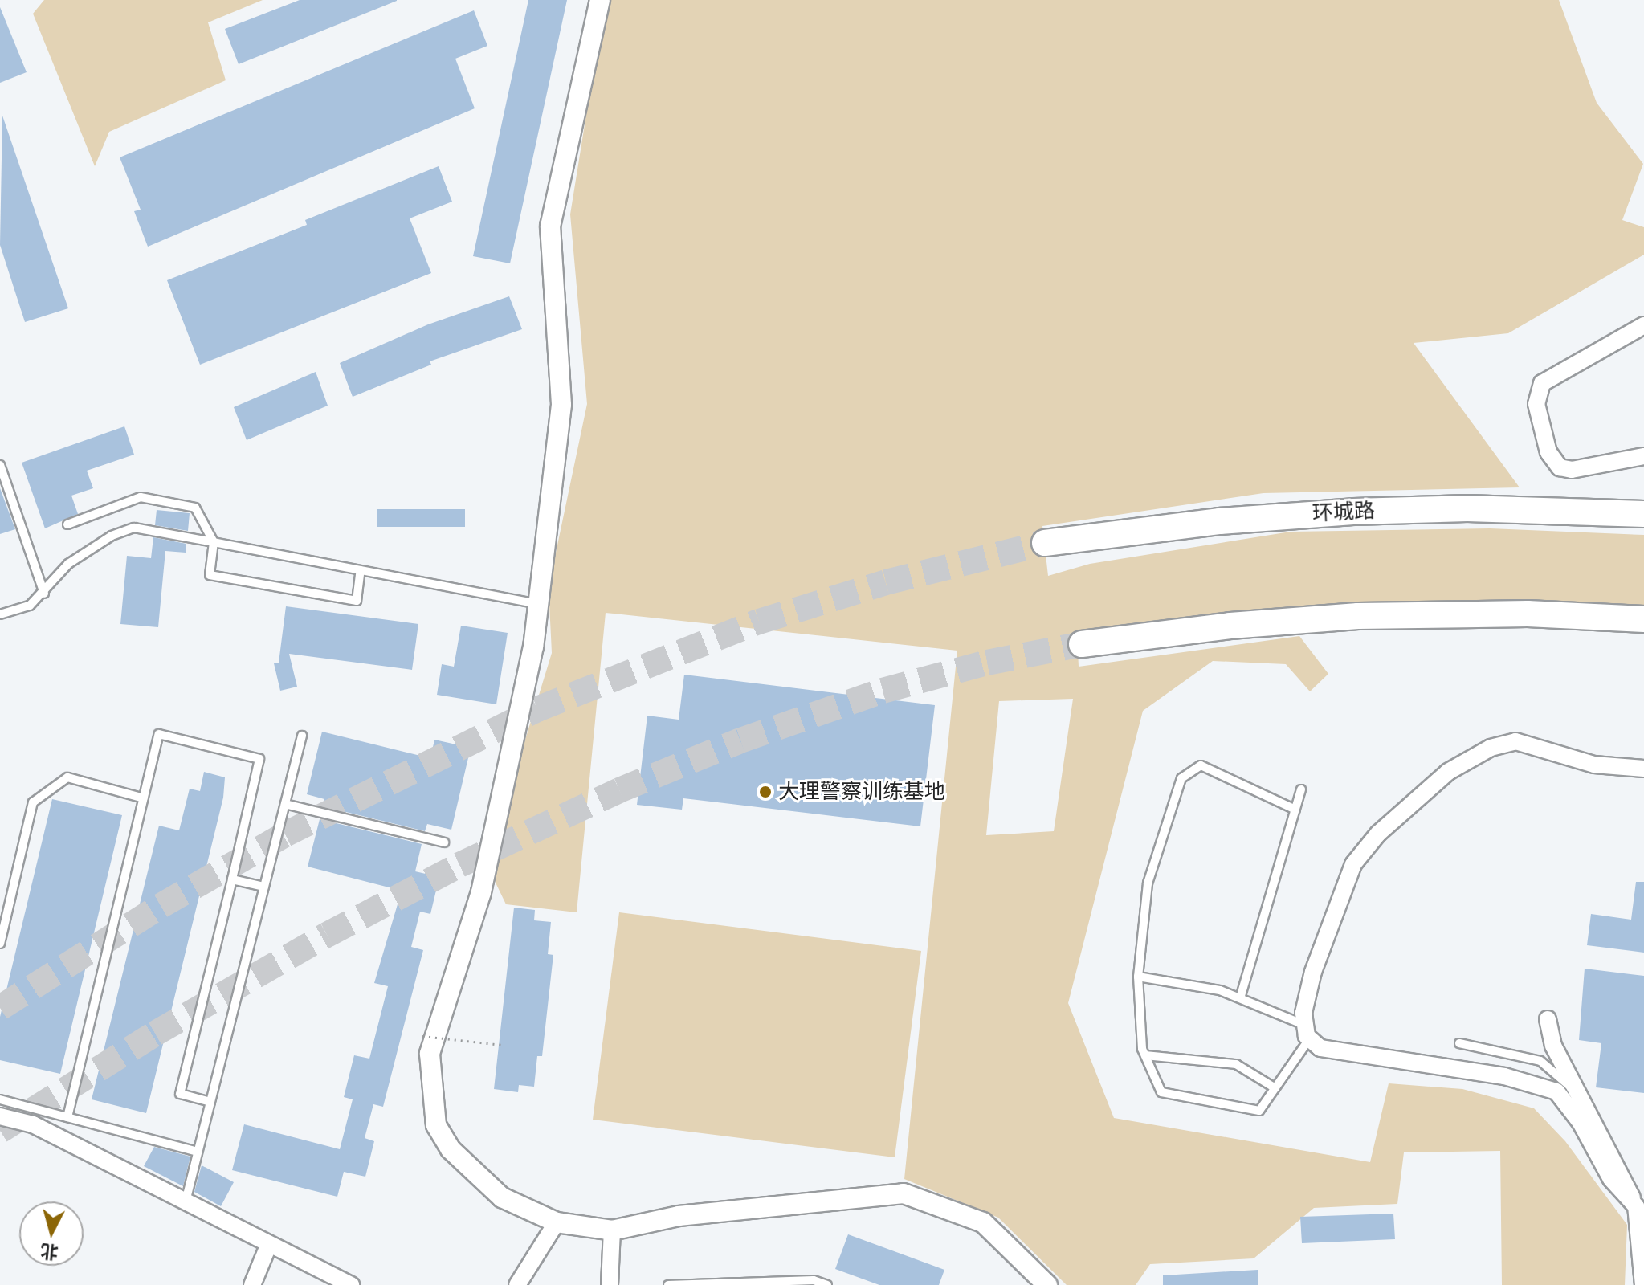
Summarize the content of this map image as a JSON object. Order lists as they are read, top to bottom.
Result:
{
  "streets": {
    "main road": ["环城路"]
  },
  "places": ["大理警察训练基地"],
  "north": "bottom"
}
